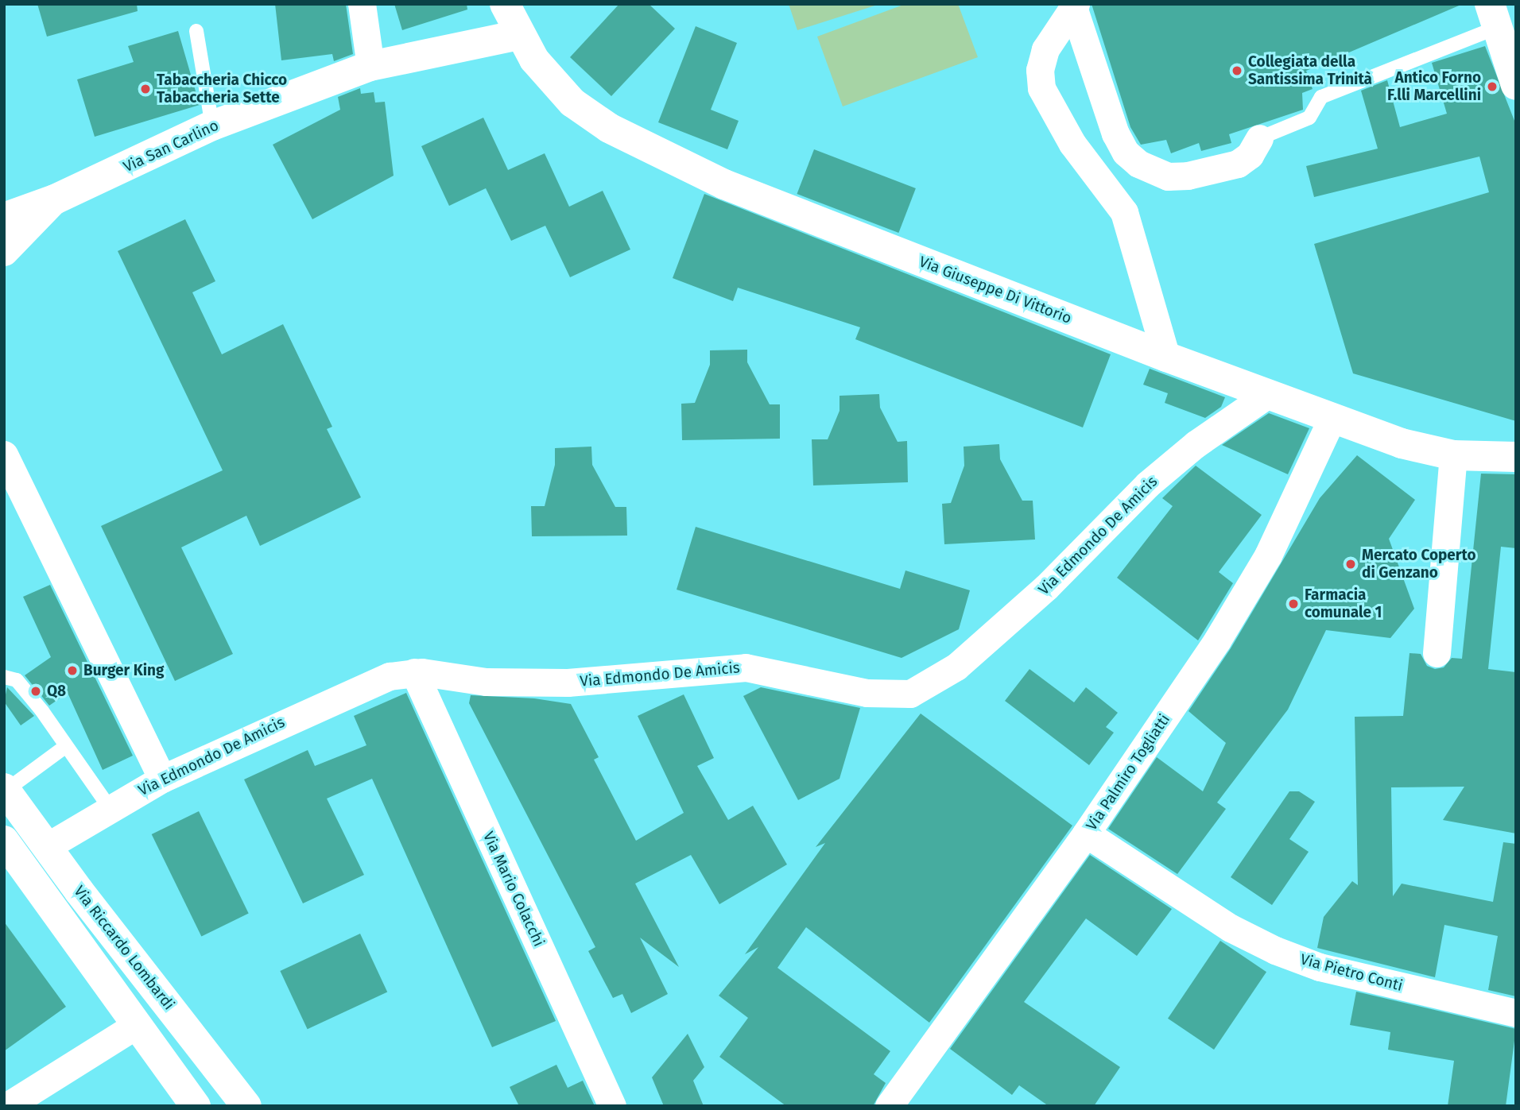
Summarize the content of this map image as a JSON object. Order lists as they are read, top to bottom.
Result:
{
  "streets": {
    "street": [
      "Via San Carlino",
      "Via Giuseppe Di Vittorio",
      "Via Edmondo De Amicis",
      "Via Palmiro Togliatti",
      "Via Mario Colacchi",
      "Via Riccardo Lombardi",
      "Via Pietro Conti"
    ]
  },
  "crossings": [
    ["Via San Carlino", "Via Giuseppe Di Vittorio"],
    ["Via Giuseppe Di Vittorio", "Via Edmondo De Amicis"],
    ["Via Giuseppe Di Vittorio", "Via Palmiro Togliatti"],
    ["Via Edmondo De Amicis", "Via Mario Colacchi"],
    ["Via Edmondo De Amicis", "Via Riccardo Lombardi"],
    ["Via Palmiro Togliatti", "Via Pietro Conti"]
  ],
  "places": [
    "Collegiata della Santissima Trinità",
    "Antico Forno F.lli Marcellini",
    "Tabaccheria Chicco Tabaccheria Sette",
    "Mercato Coperto di Genzano",
    "Farmacia comunale 1",
    "Burger King",
    "Q8"
  ]
}
